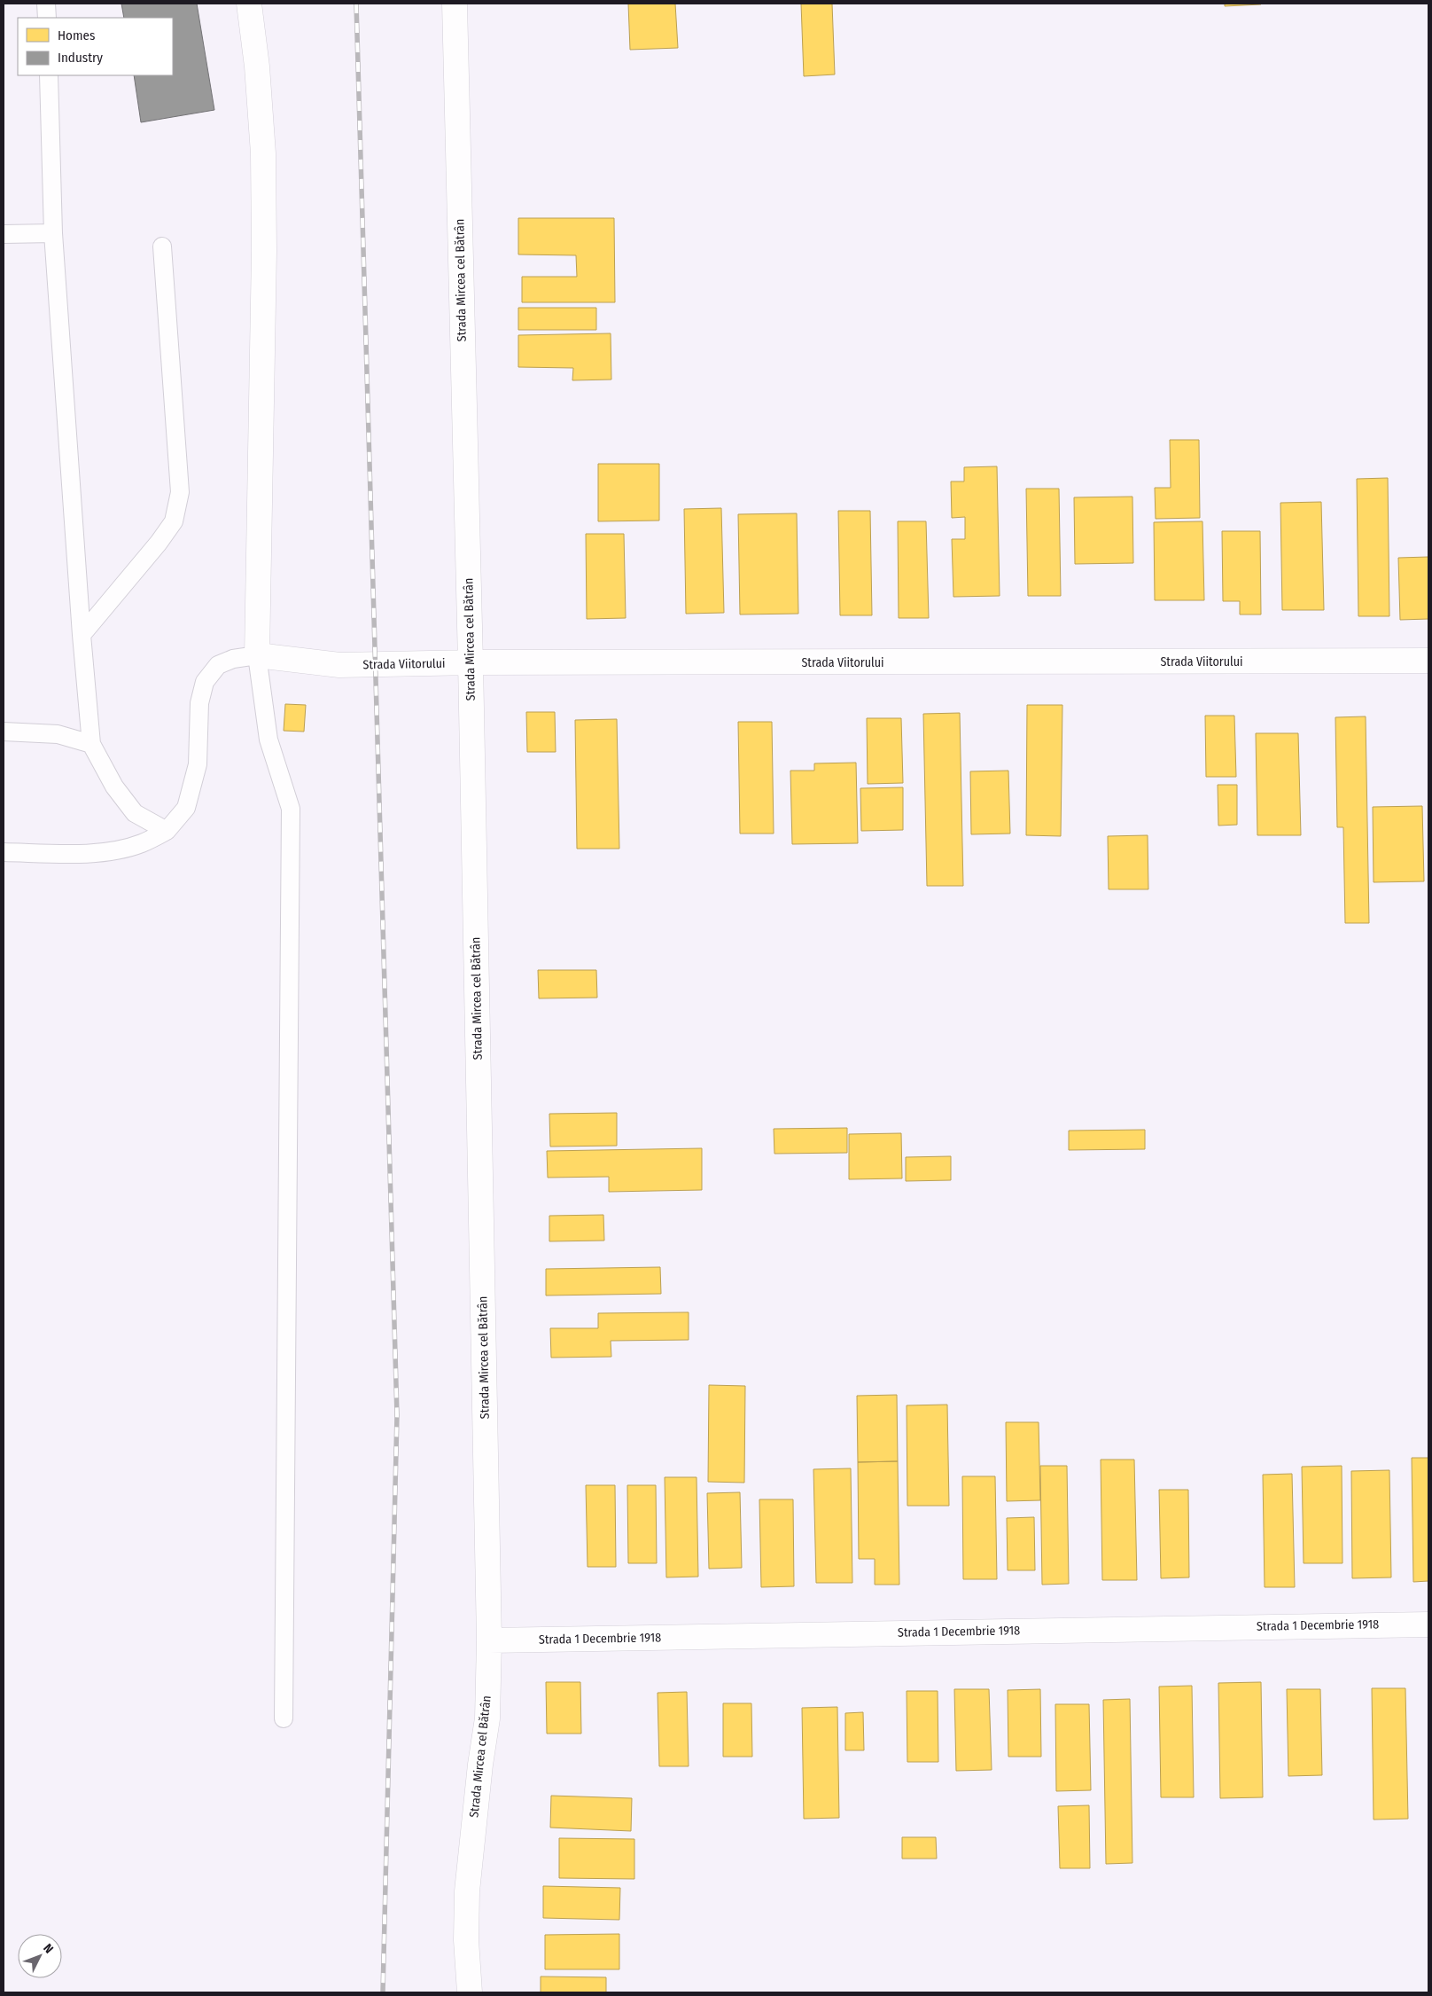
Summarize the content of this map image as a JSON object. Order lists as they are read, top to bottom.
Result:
{
  "streets": {
    "street": ["Strada Mircea cel Bătrân", "Strada Viitorului", "Strada 1 Decembrie 1918"]
  },
  "crossings": [
    ["Strada Mircea cel Bătrân", "Strada Viitorului"],
    ["Strada Mircea cel Bătrân", "Strada 1 Decembrie 1918"]
  ],
  "legend": ["Homes", "Industry"],
  "north": "top right"
}
